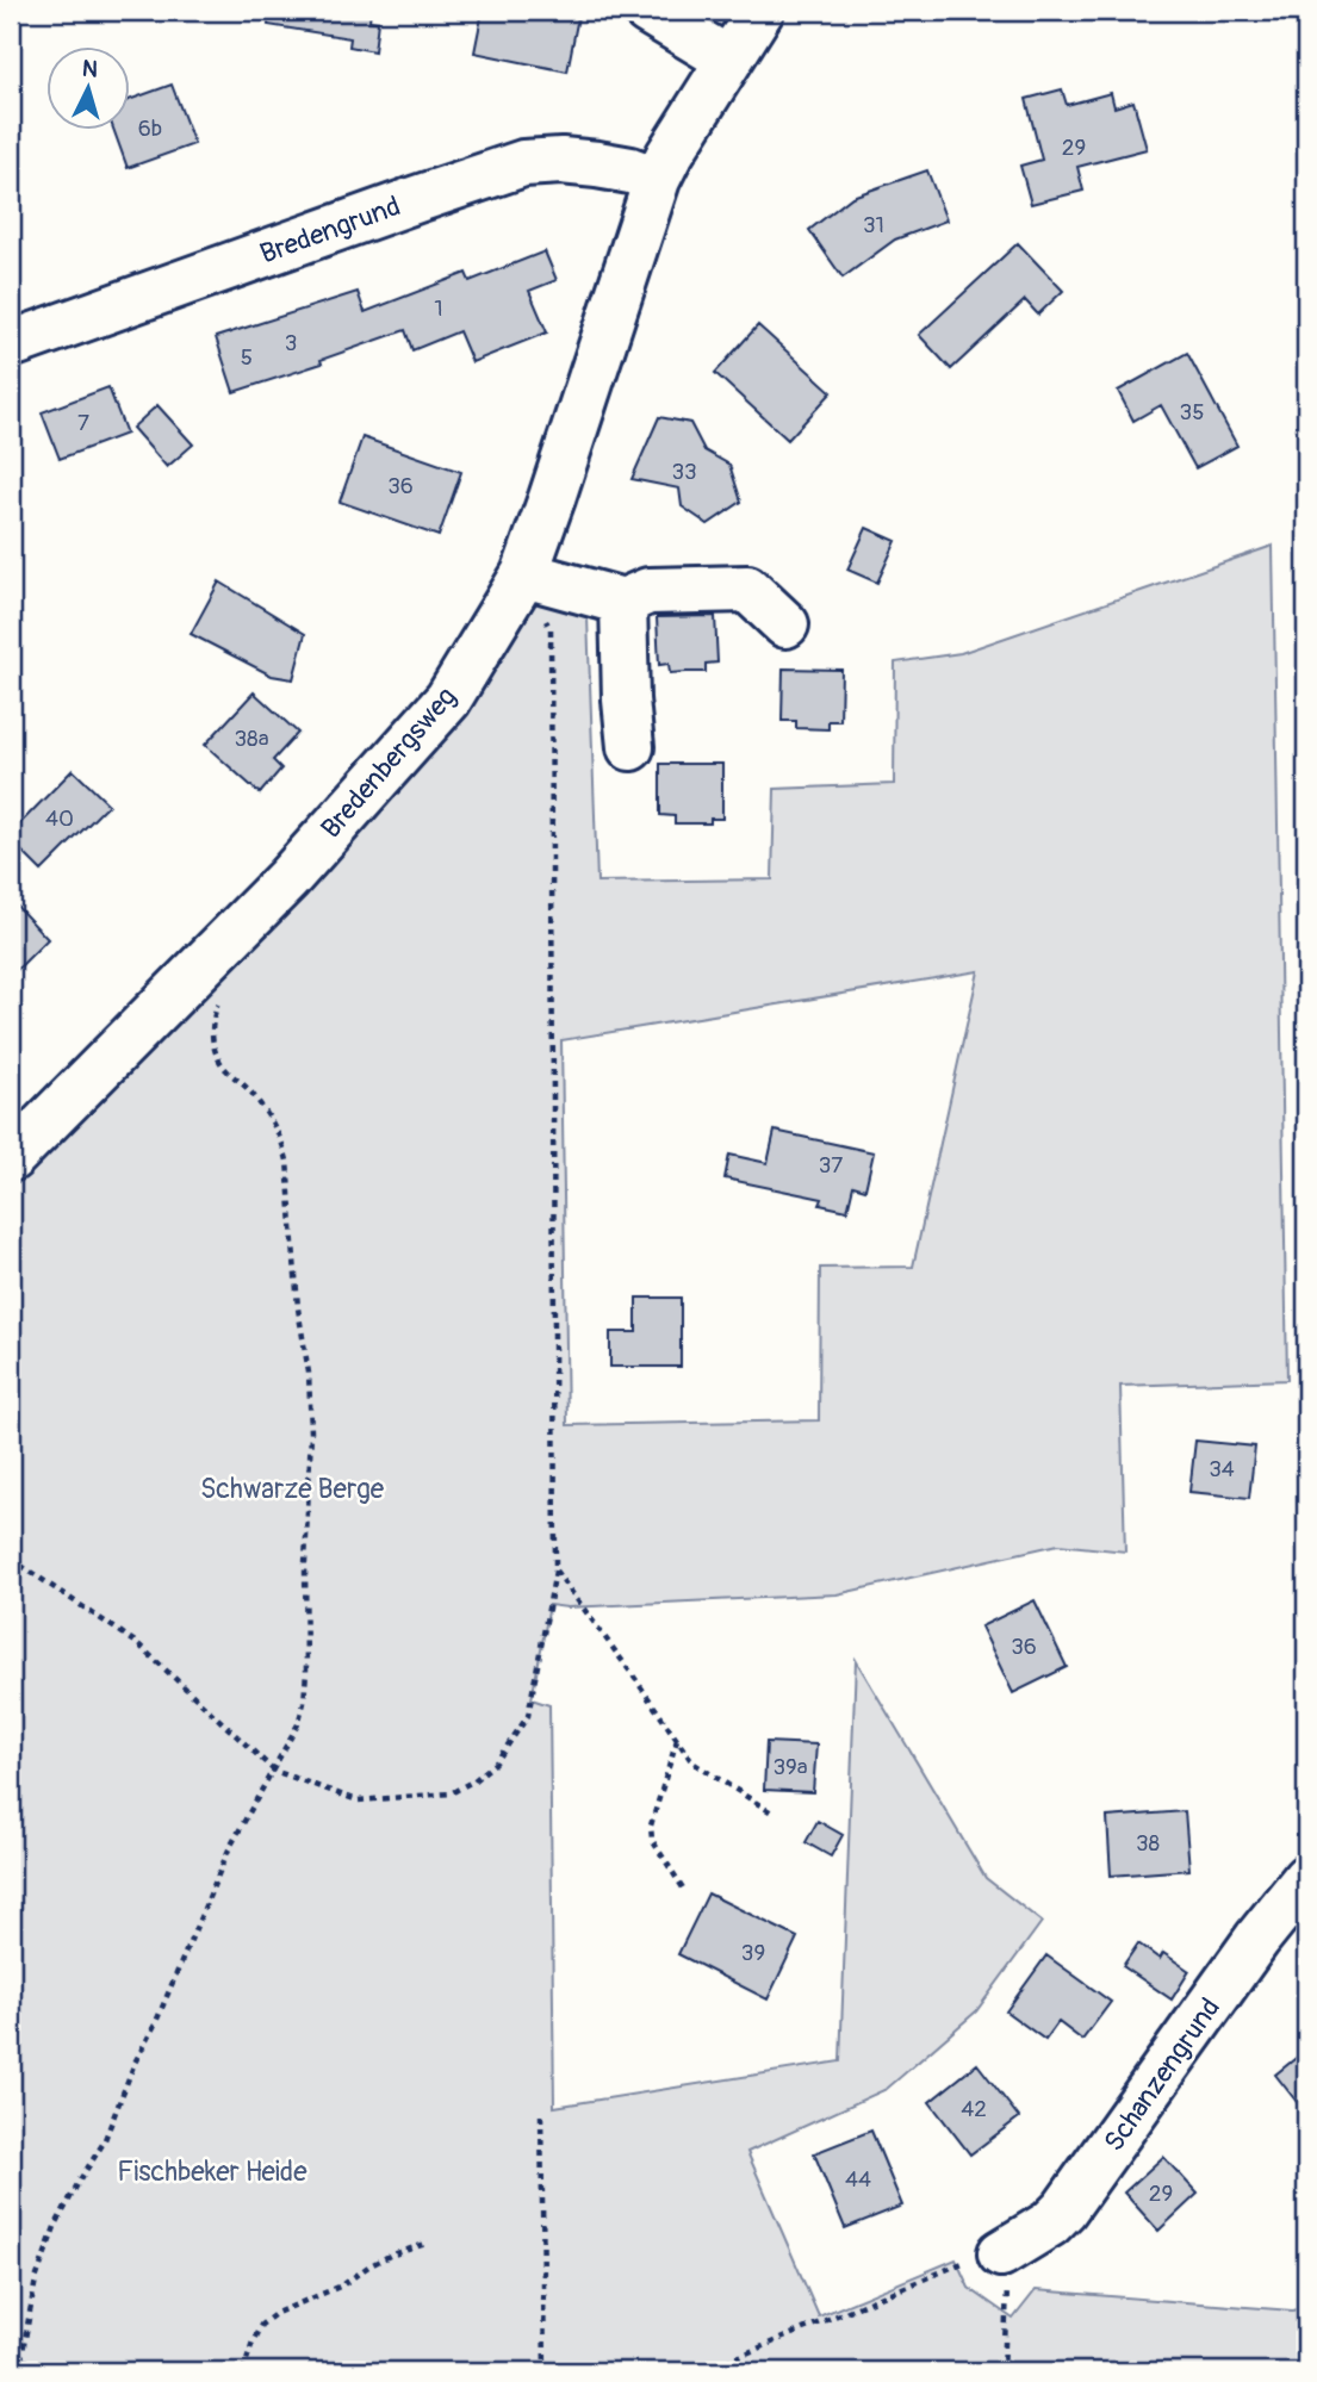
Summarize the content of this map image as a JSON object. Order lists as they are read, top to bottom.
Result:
{
  "streets": {
    "street": ["Bredengrund", "Bredenbergsweg", "Schanzengrund"]
  },
  "crossings": [
    ["Bredengrund", "Bredenbergsweg"]
  ],
  "parks": ["Schwarze Berge", "Fischbeker Heide"],
  "house_numbers": [
    "6b",
    "29",
    "31",
    "1",
    "3",
    "5",
    "35",
    "7",
    "33",
    "36",
    "38a",
    "40",
    "37",
    "34",
    "36",
    "39a",
    "38",
    "39",
    "42",
    "44",
    "29"
  ],
  "north": "top"
}
